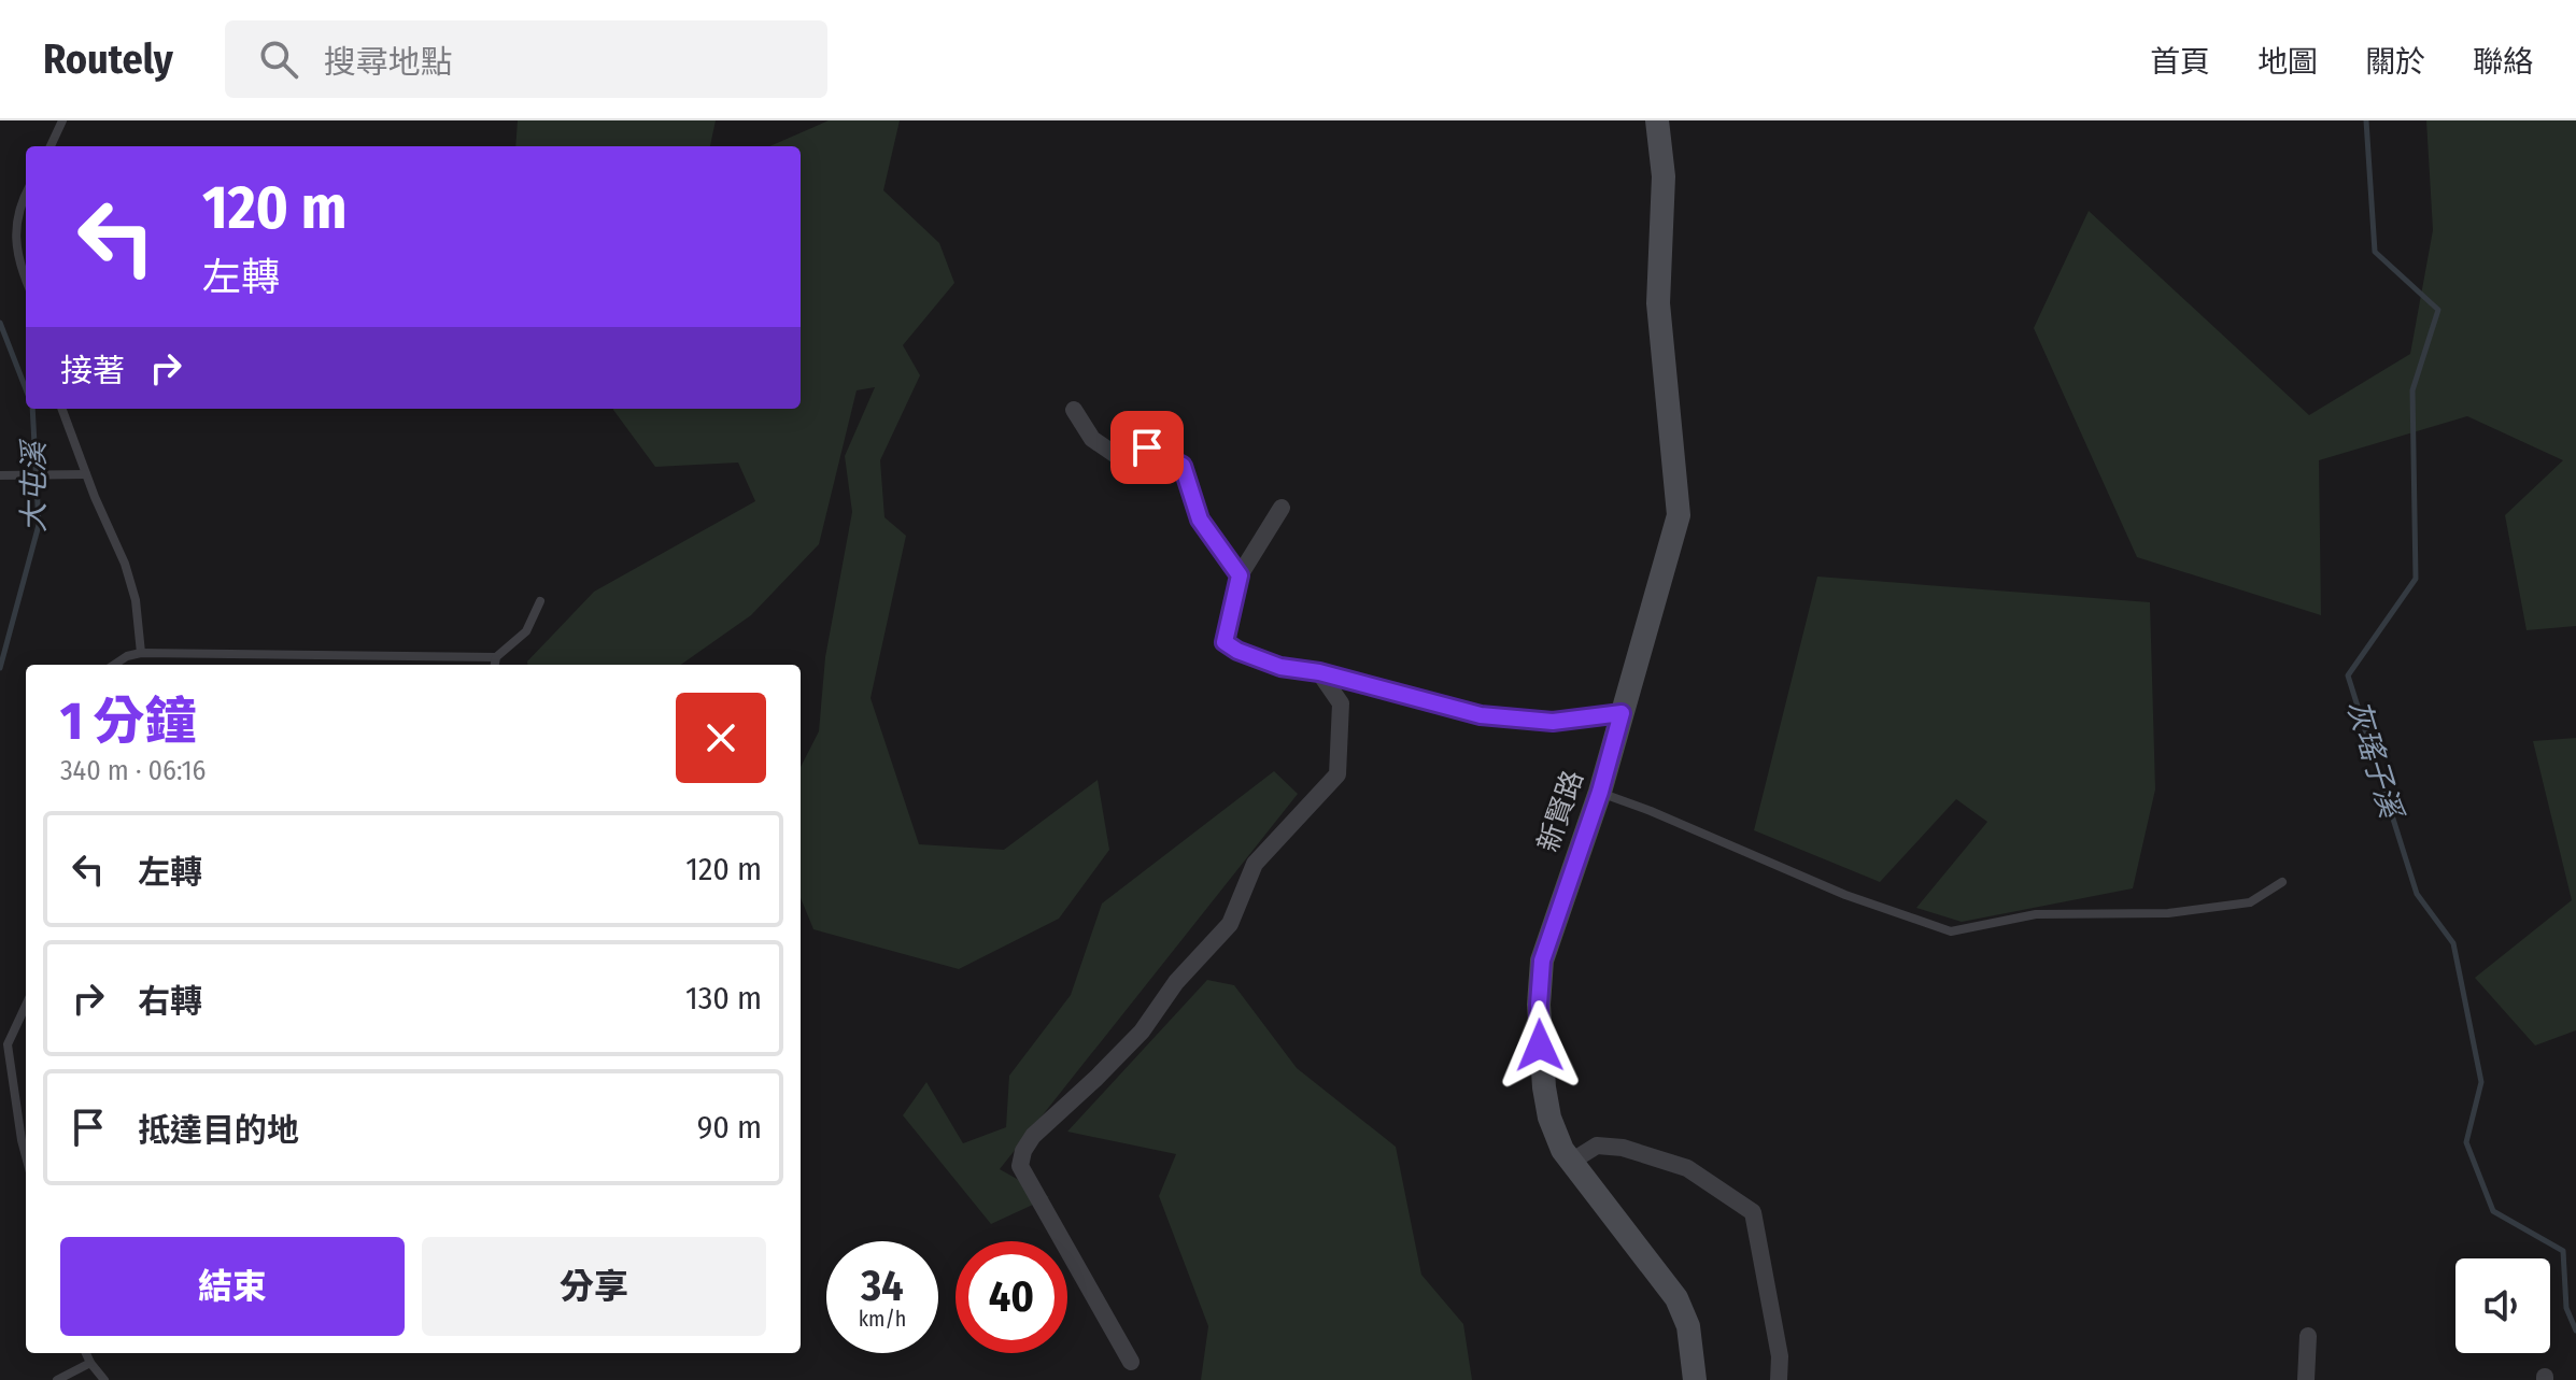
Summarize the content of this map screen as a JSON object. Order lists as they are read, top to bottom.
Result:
{
  "streets": {
    "street": ["新賢路"]
  },
  "water": ["大屯溪", "灰瑤子溪"],
  "page": {
    "header": "Routely",
    "search": "搜尋地點",
    "nav": [
      "首頁",
      "地圖",
      "關於",
      "聯絡"
    ],
    "turn": ["120 m", "左轉"],
    "then": "接著",
    "heading": ["1 分鐘", "340 m · 06:16"],
    "list": [
      {
        "name": "左轉",
        "value": "120 m"
      },
      {
        "name": "右轉",
        "value": "130 m"
      },
      {
        "name": "抵達目的地",
        "value": "90 m"
      }
    ],
    "buttons": ["結束", "分享"],
    "speed": "34 km/h",
    "limit": "40"
  }
}
